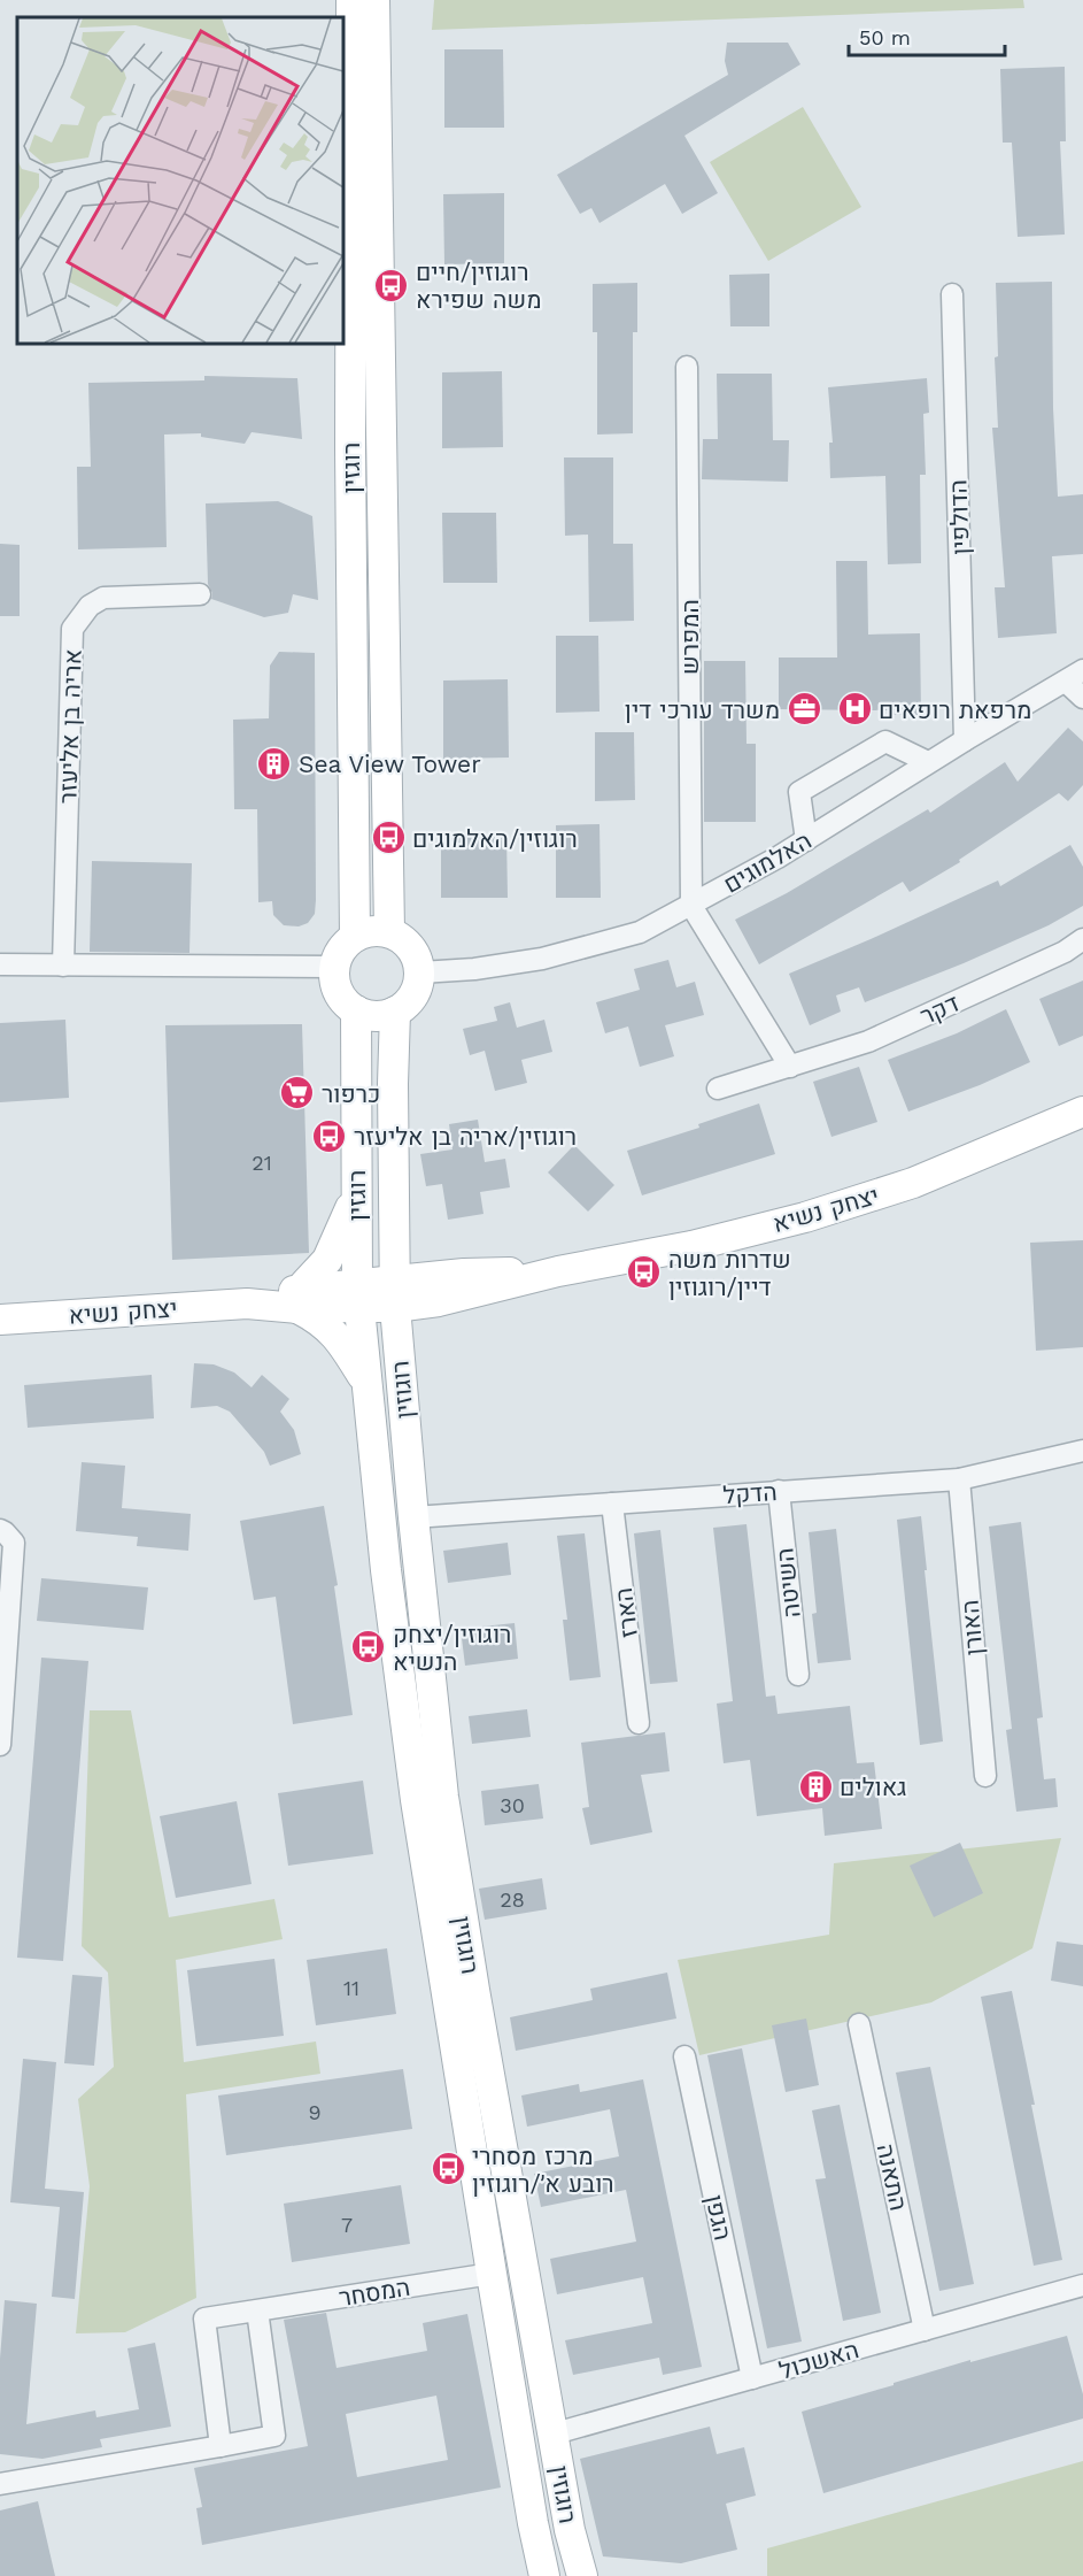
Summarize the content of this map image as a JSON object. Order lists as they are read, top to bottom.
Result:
{
  "streets": {
    "street": [
      "רוגזין",
      "הדולפין",
      "המפרש",
      "אריה בן אליעזר",
      "האלמוגים",
      "דקר",
      "יצחק נשיא",
      "רוגוזין",
      "הדקל",
      "השיטה",
      "הארז",
      "האורן",
      "התאנה",
      "הגפן",
      "המסחר",
      "האשכול"
    ]
  },
  "crossings": [
    ["רוגזין", "האלמוגים"],
    ["רוגזין", "יצחק נשיא"],
    ["רוגזין", "רוגוזין"],
    ["הדולפין", "האלמוגים"],
    ["המפרש", "האלמוגים"],
    ["יצחק נשיא", "רוגוזין"],
    ["רוגוזין", "הדקל"],
    ["רוגוזין", "המסחר"],
    ["רוגוזין", "האשכול"],
    ["הדקל", "השיטה"],
    ["הדקל", "הארז"],
    ["הדקל", "האורן"],
    ["התאנה", "האשכול"],
    ["הגפן", "האשכול"]
  ],
  "places": {
    "bus stop": [
      "רוגוזין/חיים משה שפירא",
      "רוגוזין/האלמוגים",
      "רוגוזין/אריה בן אליעזר",
      "שדרות משה דיין/רוגוזין",
      "רוגוזין/יצחק הנשיא",
      "מרכז מסחרי רובע א׳/רוגוזין"
    ],
    "office": ["משרד עורכי דין"],
    "hospital": ["מרפאת רופאים"],
    "building": ["Sea View Tower", "גאולים"],
    "supermarket": ["כרפור"]
  },
  "house_numbers": [
    "21",
    "30",
    "28",
    "11",
    "9",
    "7"
  ],
  "scale_bar": "50 m"
}
